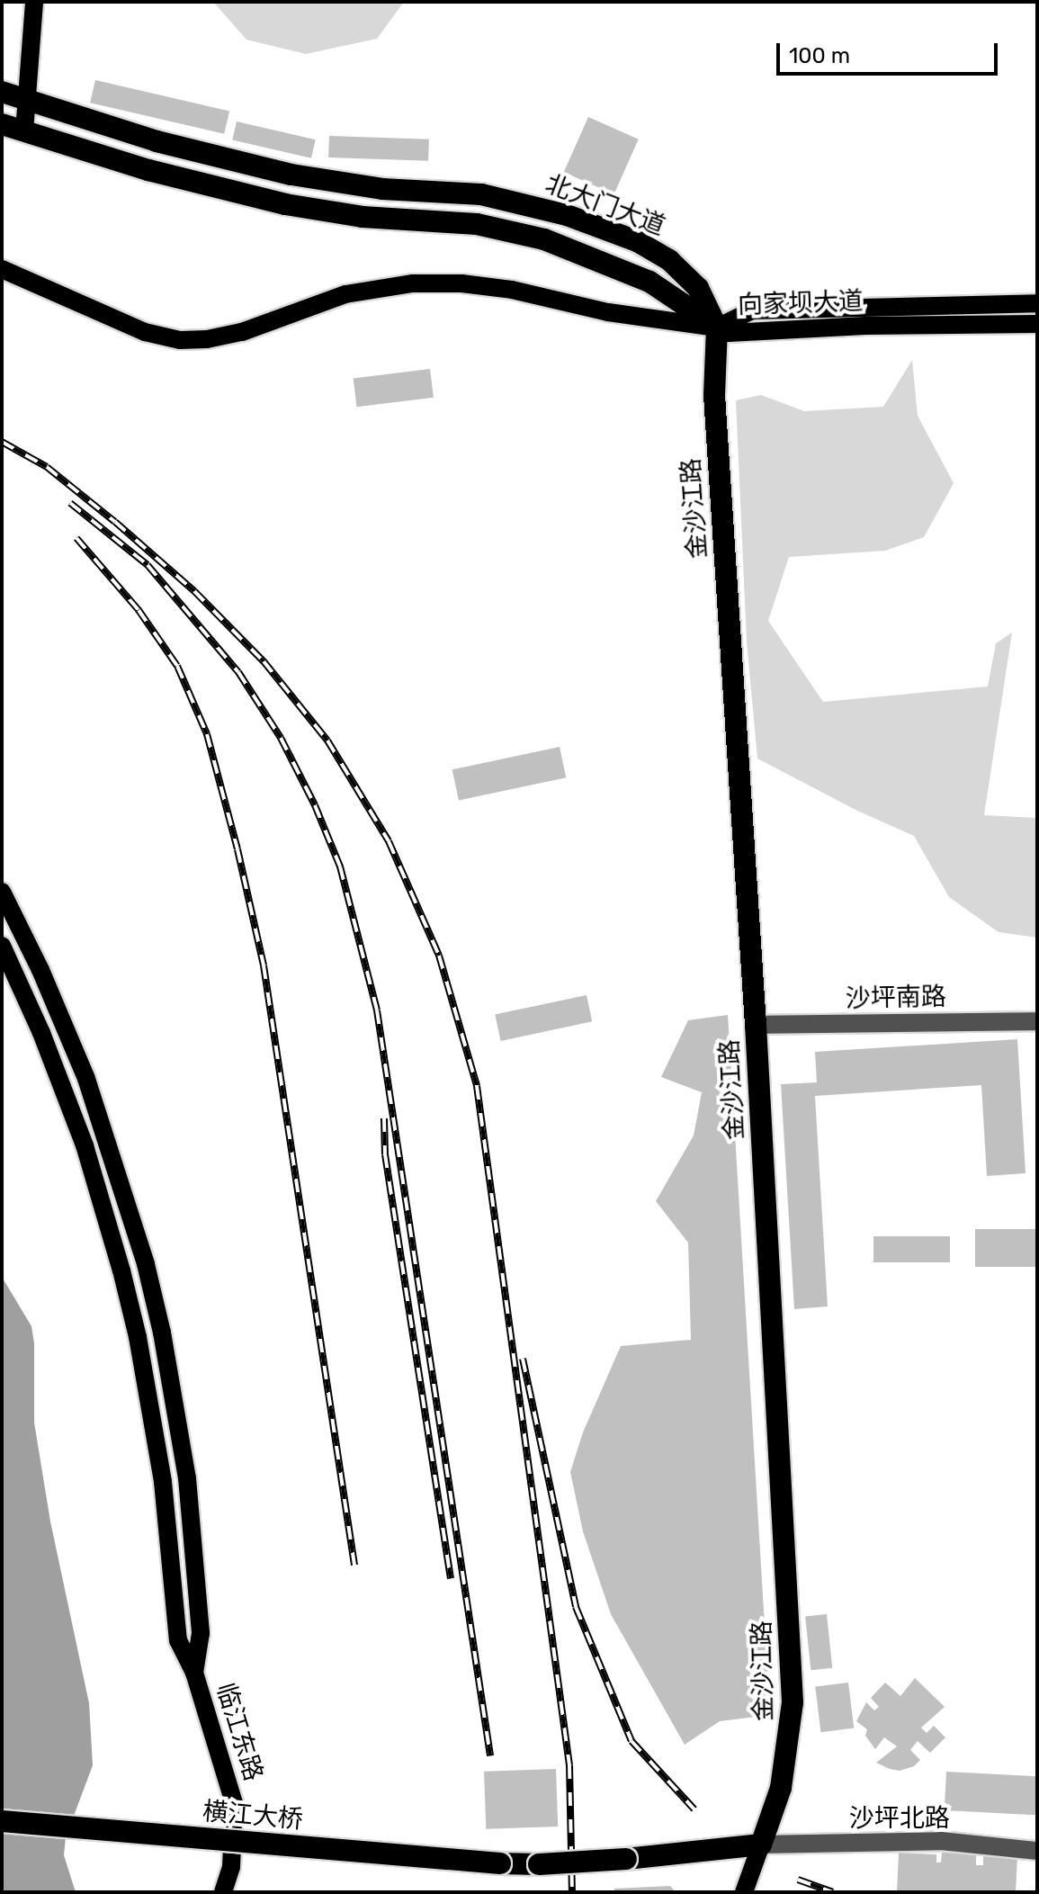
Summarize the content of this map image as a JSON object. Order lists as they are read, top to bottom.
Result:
{
  "streets": {
    "highway": ["北大门大道", "金沙江路", "横江大桥"],
    "main road": ["向家坝大道", "临江东路"],
    "street": ["沙坪南路", "沙坪北路"]
  },
  "crossings": [
    ["北大门大道", "向家坝大道"],
    ["北大门大道", "金沙江路"],
    ["向家坝大道", "金沙江路"],
    ["金沙江路", "沙坪南路"],
    ["金沙江路", "横江大桥"],
    ["金沙江路", "沙坪北路"],
    ["横江大桥", "沙坪北路"]
  ],
  "scale_bar": "100 m"
}
